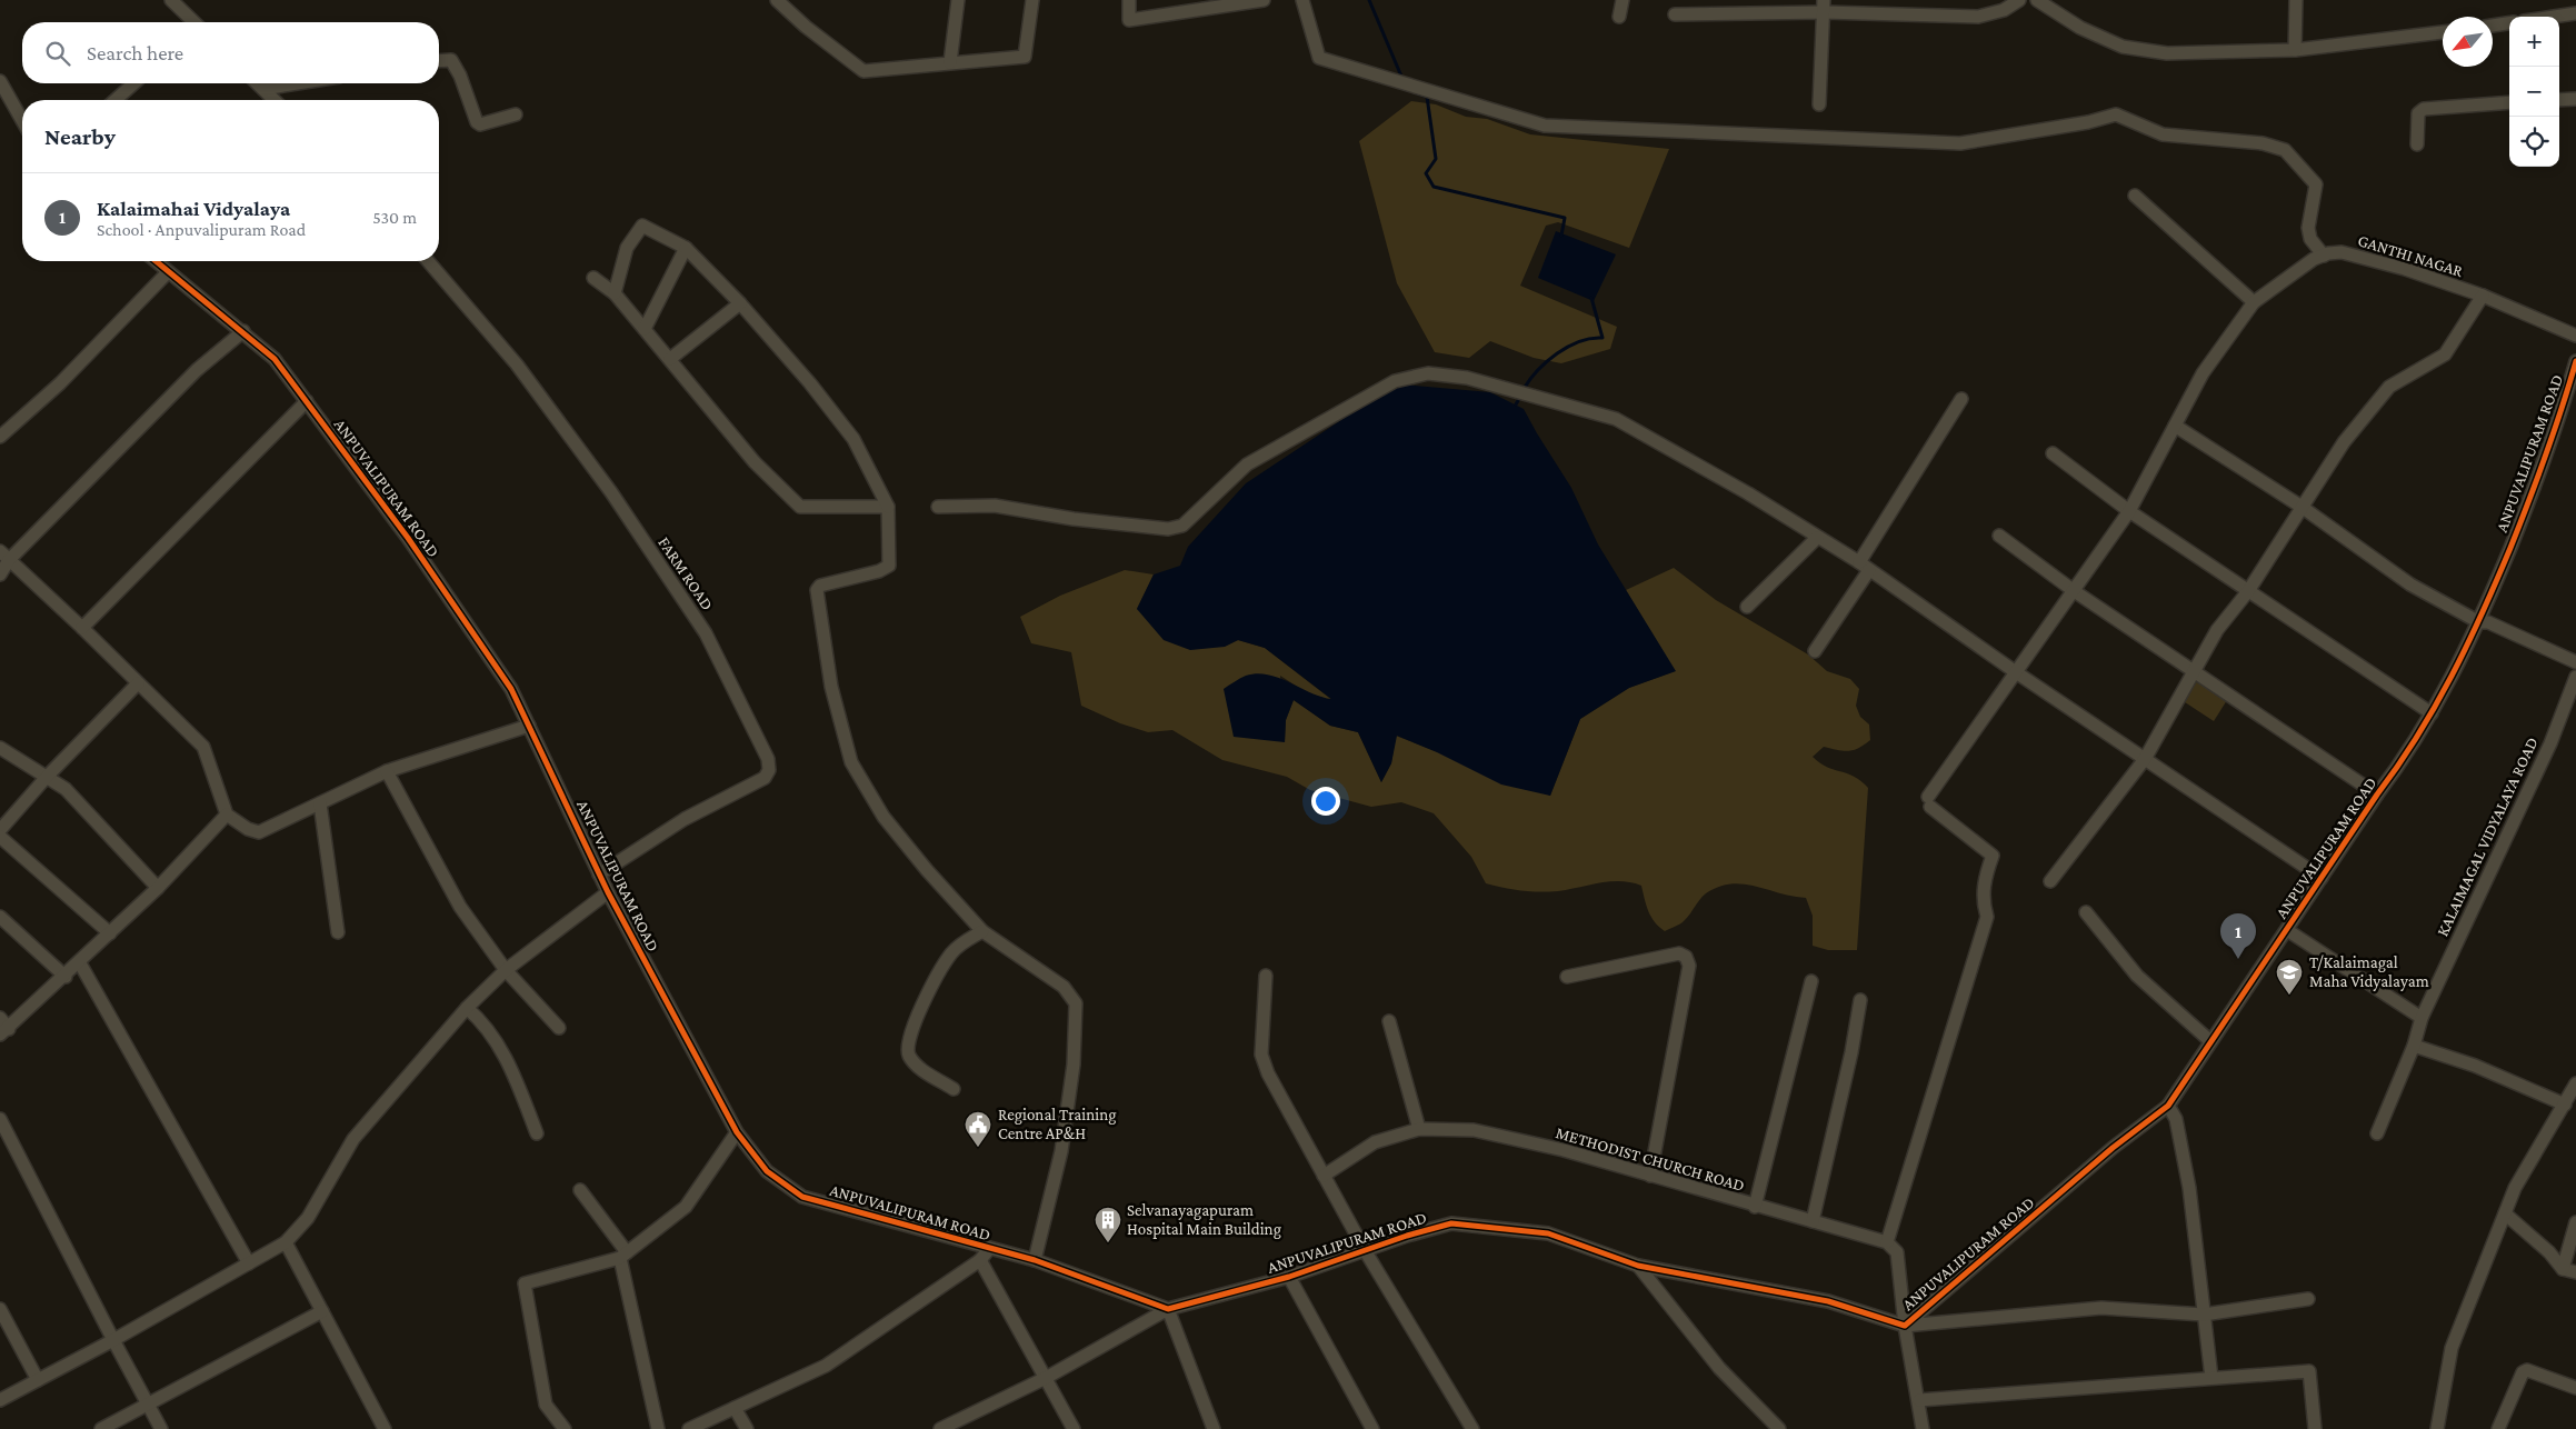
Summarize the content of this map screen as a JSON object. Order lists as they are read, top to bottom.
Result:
{
  "streets": {
    "street": [
      "GANTHI NAGAR",
      "ANPUVALIPURAM ROAD",
      "FARM ROAD",
      "KALAIMAGAL VIDYALAYA ROAD",
      "METHODIST CHURCH ROAD"
    ]
  },
  "crossings": [
    ["GANTHI NAGAR", "METHODIST CHURCH ROAD"],
    ["ANPUVALIPURAM ROAD", "FARM ROAD"]
  ],
  "places": {
    "school or university": ["T/Kalaimagal Maha Vidyalayam"],
    "public building": ["Regional Training Centre AP&H"],
    "building": ["Selvanayagapuram Hospital Main Building"]
  },
  "north": "bottom left",
  "page": {
    "map_buttons": ["+", "−"],
    "search": "Search here",
    "heading": "Nearby",
    "list": [
      {
        "mark": "1",
        "name": "Kalaimahai Vidyalaya",
        "note": "School · Anpuvalipuram Road",
        "value": "530 m"
      }
    ],
    "pins": "1"
  }
}
